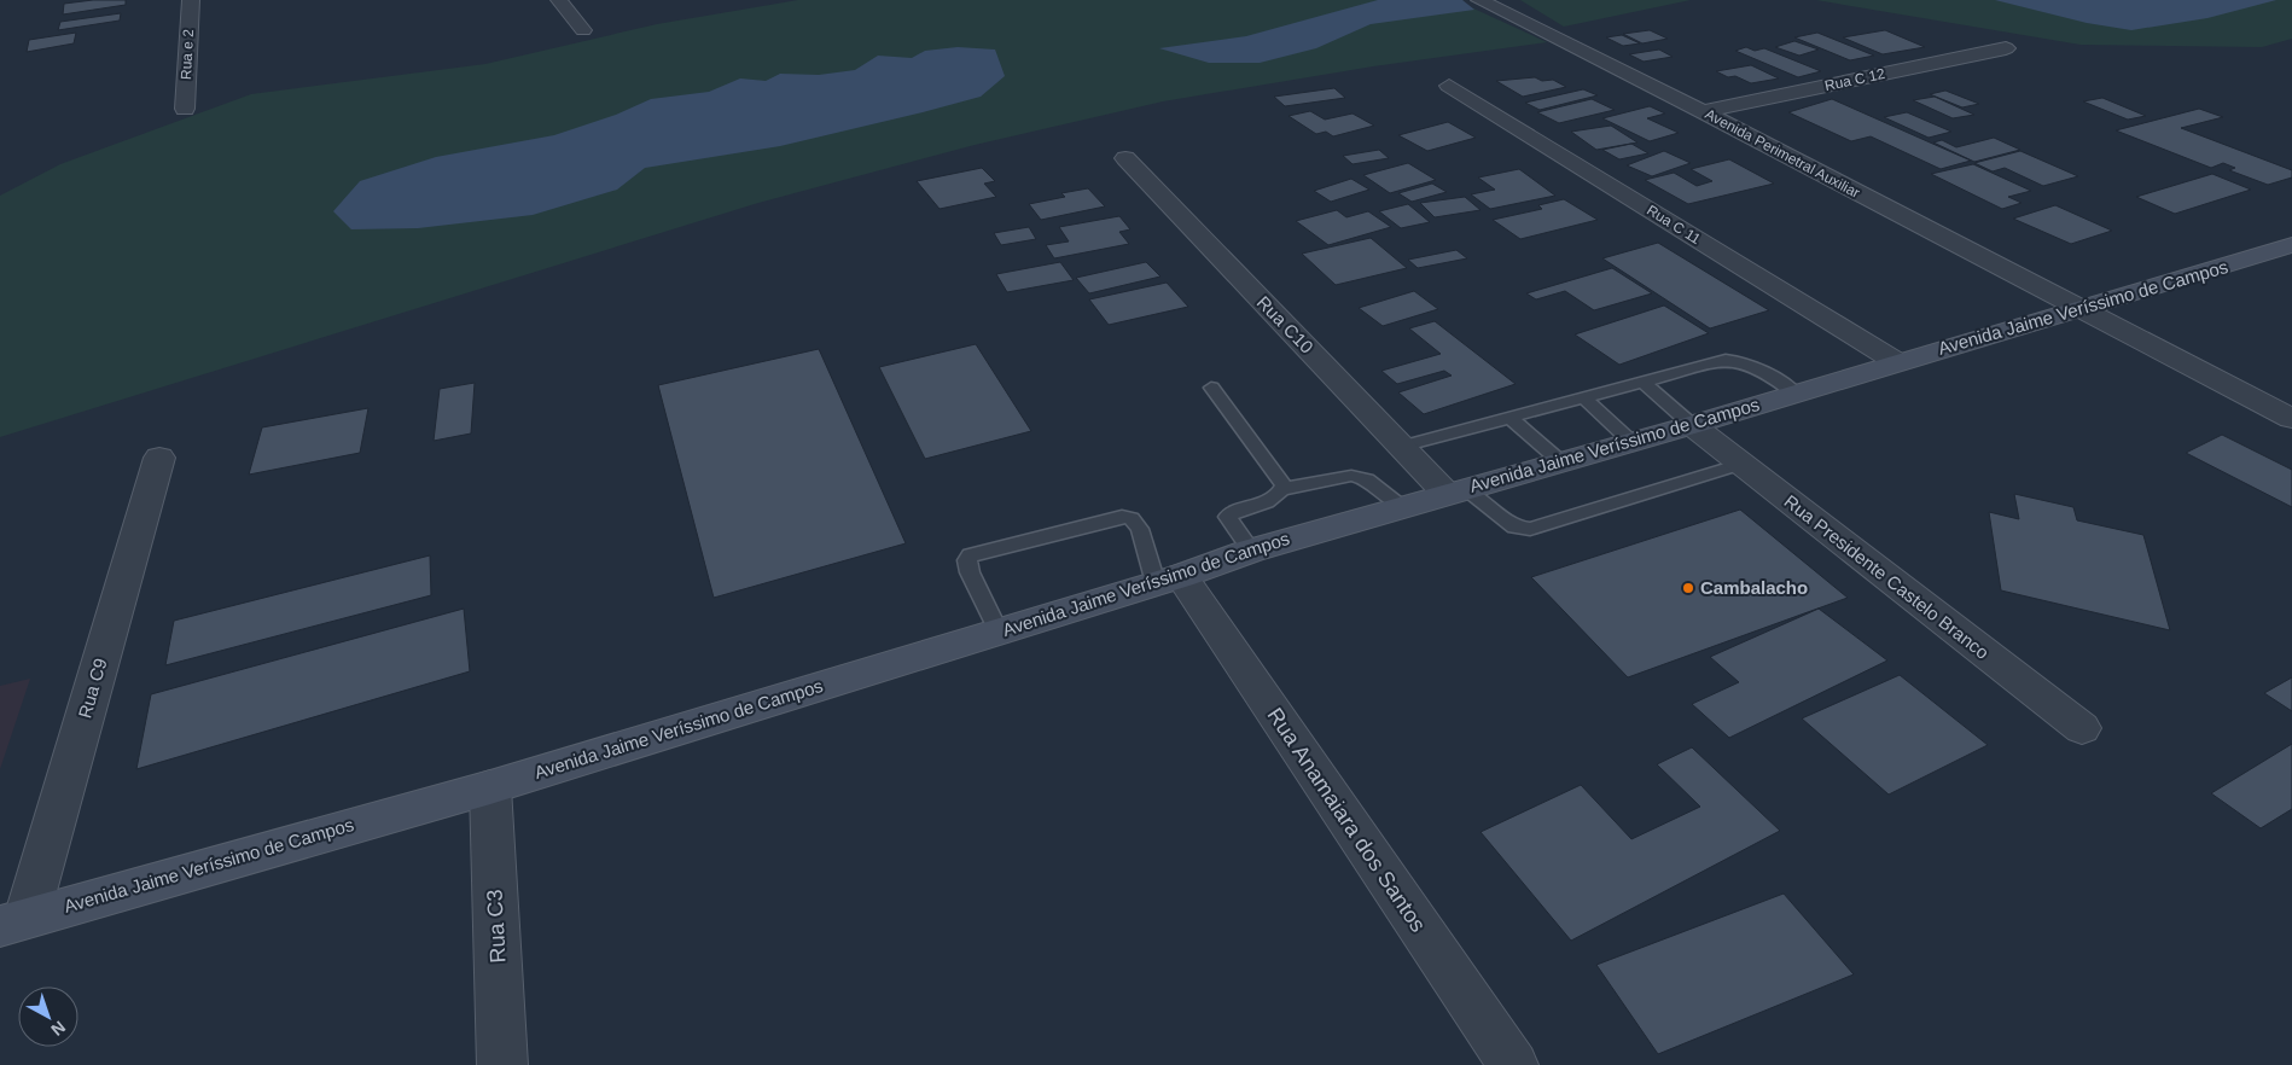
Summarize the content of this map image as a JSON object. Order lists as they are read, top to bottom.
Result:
{
  "streets": {
    "street": [
      "Rua e 2",
      "Rua C 12",
      "Avenida Perimetral Auxiliar",
      "Rua C 11",
      "Avenida Jaime Veríssimo de Campos",
      "Rua C10",
      "Rua Presidente Castelo Branco",
      "Rua C9",
      "Rua Anamaiara dos Santos",
      "Rua C3"
    ]
  },
  "crossings": [
    ["Rua C 12", "Avenida Perimetral Auxiliar"],
    ["Avenida Perimetral Auxiliar", "Avenida Jaime Veríssimo de Campos"],
    ["Rua C 11", "Avenida Jaime Veríssimo de Campos"],
    ["Avenida Jaime Veríssimo de Campos", "Rua C10"],
    ["Avenida Jaime Veríssimo de Campos", "Rua Presidente Castelo Branco"],
    ["Avenida Jaime Veríssimo de Campos", "Rua C9"],
    ["Avenida Jaime Veríssimo de Campos", "Rua Anamaiara dos Santos"],
    ["Avenida Jaime Veríssimo de Campos", "Rua C3"]
  ],
  "places": ["Cambalacho"],
  "north": "bottom right"
}
